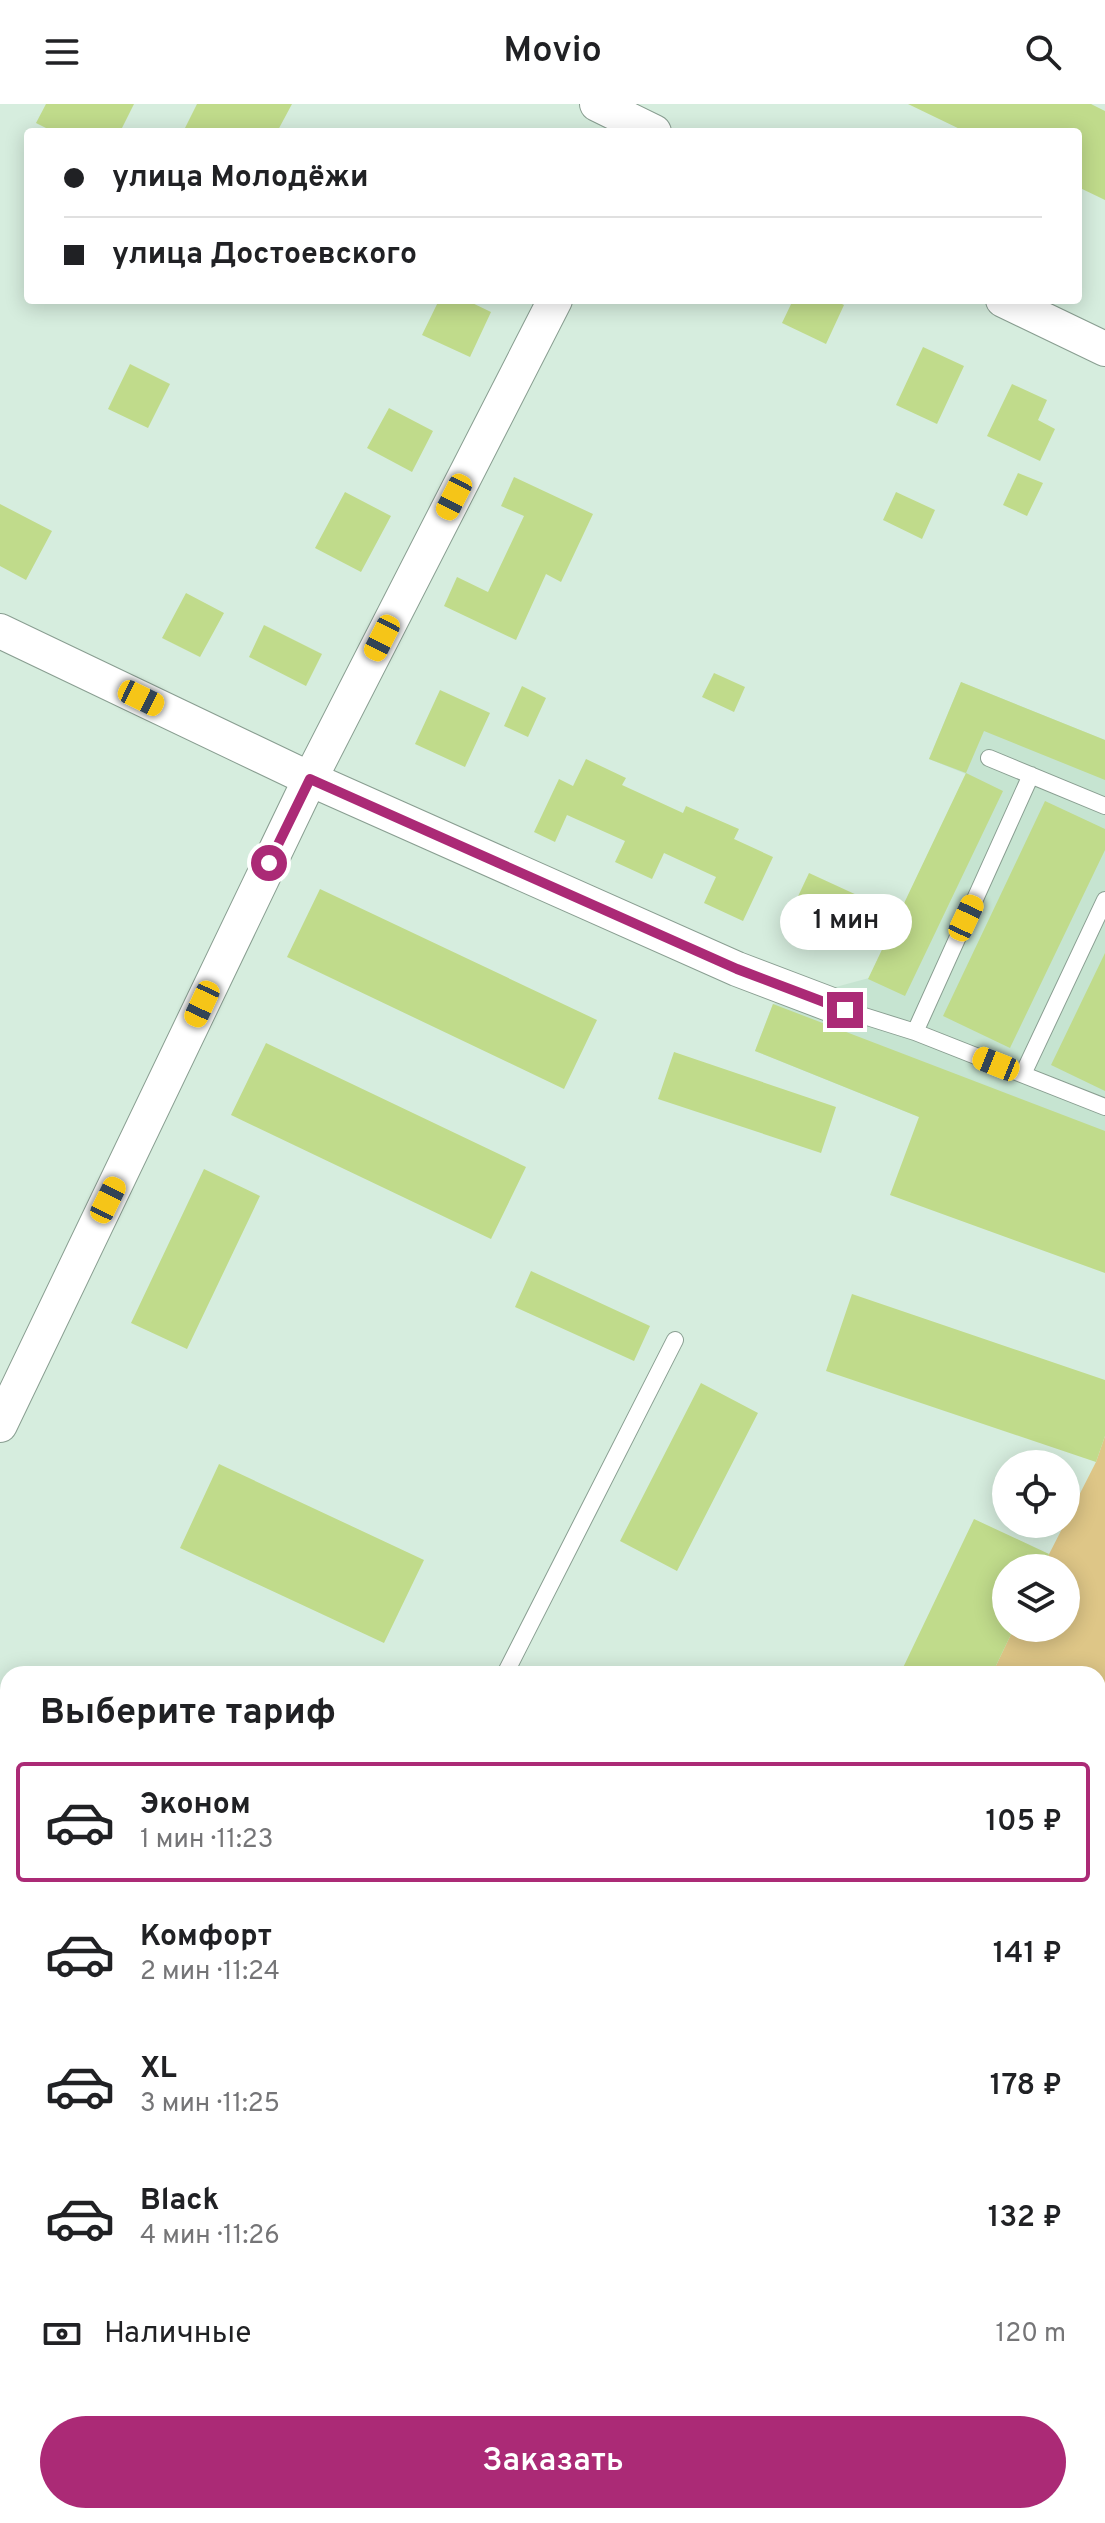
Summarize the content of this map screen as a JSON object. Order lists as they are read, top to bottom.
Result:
{
  "page": {
    "header": "Movio",
    "banner": ["улица Молодёжи", "улица Достоевского"],
    "bubble": "1 мин",
    "heading": "Выберите тариф",
    "list": [
      {
        "name": "Эконом",
        "note": "1 мин · 11:23",
        "value": "105 ₽"
      },
      {
        "name": "Комфорт",
        "note": "2 мин · 11:24",
        "value": "141 ₽"
      },
      {
        "name": "XL",
        "note": "3 мин · 11:25",
        "value": "178 ₽"
      },
      {
        "name": "Black",
        "note": "4 мин · 11:26",
        "value": "132 ₽"
      }
    ],
    "pay": ["Наличные", "120 m"],
    "buttons": "Заказать"
  }
}
